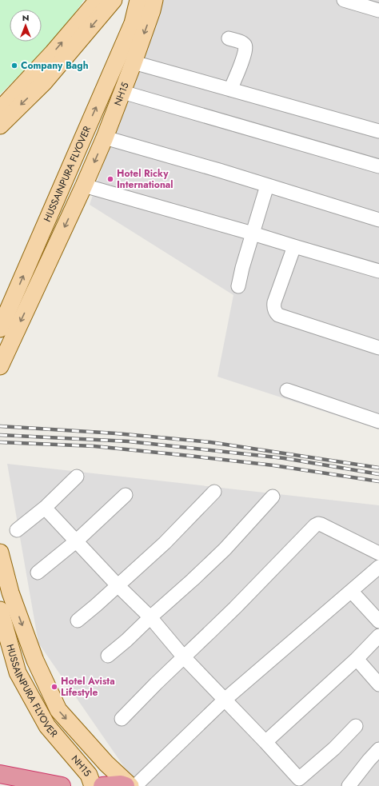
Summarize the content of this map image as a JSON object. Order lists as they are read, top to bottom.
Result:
{
  "streets": {
    "main road": ["NH15", "HUSSAINPURA FLYOVER"]
  },
  "crossings": [
    ["NH15", "HUSSAINPURA FLYOVER"]
  ],
  "places": ["Company Bagh", "Hotel Ricky International", "Hotel Avista Lifestyle"],
  "north": "top"
}
